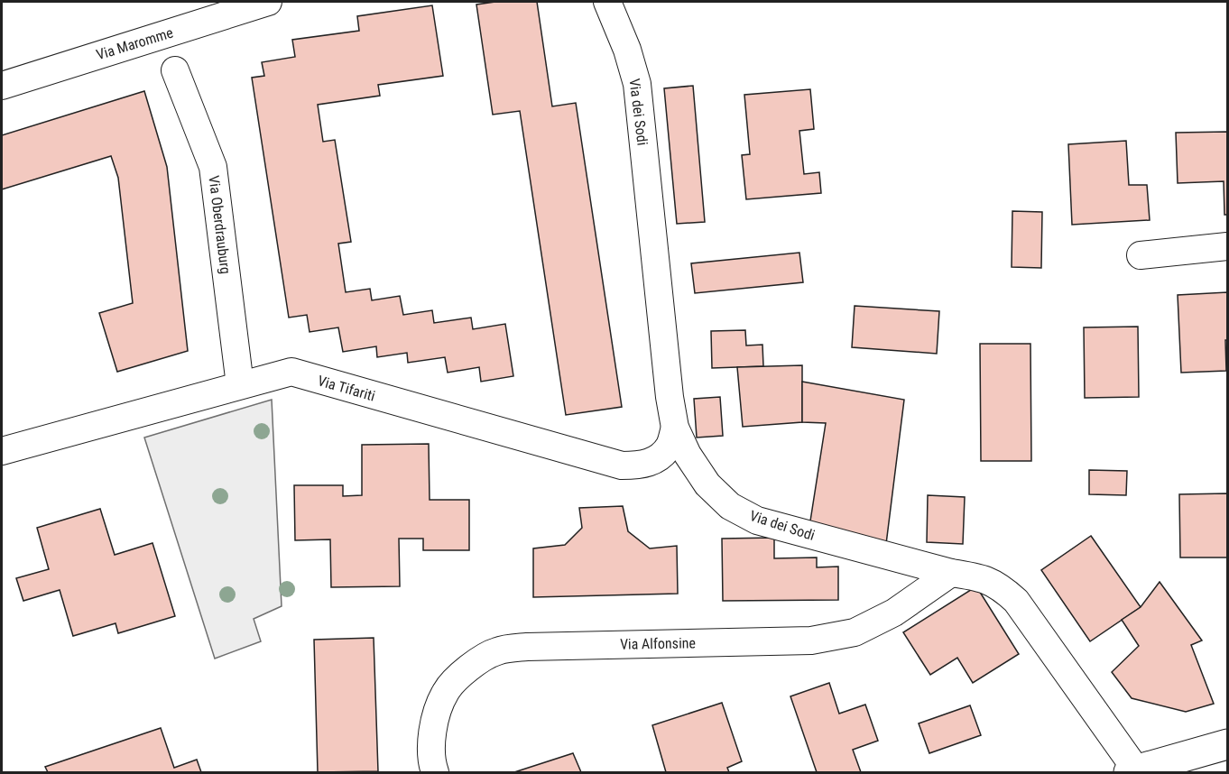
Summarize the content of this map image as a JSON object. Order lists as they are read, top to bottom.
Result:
{
  "streets": {
    "street": [
      "Via Maromme",
      "Via dei Sodi",
      "Via Oberdrauburg",
      "Via Tifariti",
      "Via Alfonsine"
    ]
  },
  "crossings": [
    ["Via dei Sodi", "Via Tifariti"],
    ["Via dei Sodi", "Via Alfonsine"],
    ["Via Oberdrauburg", "Via Tifariti"]
  ]
}
